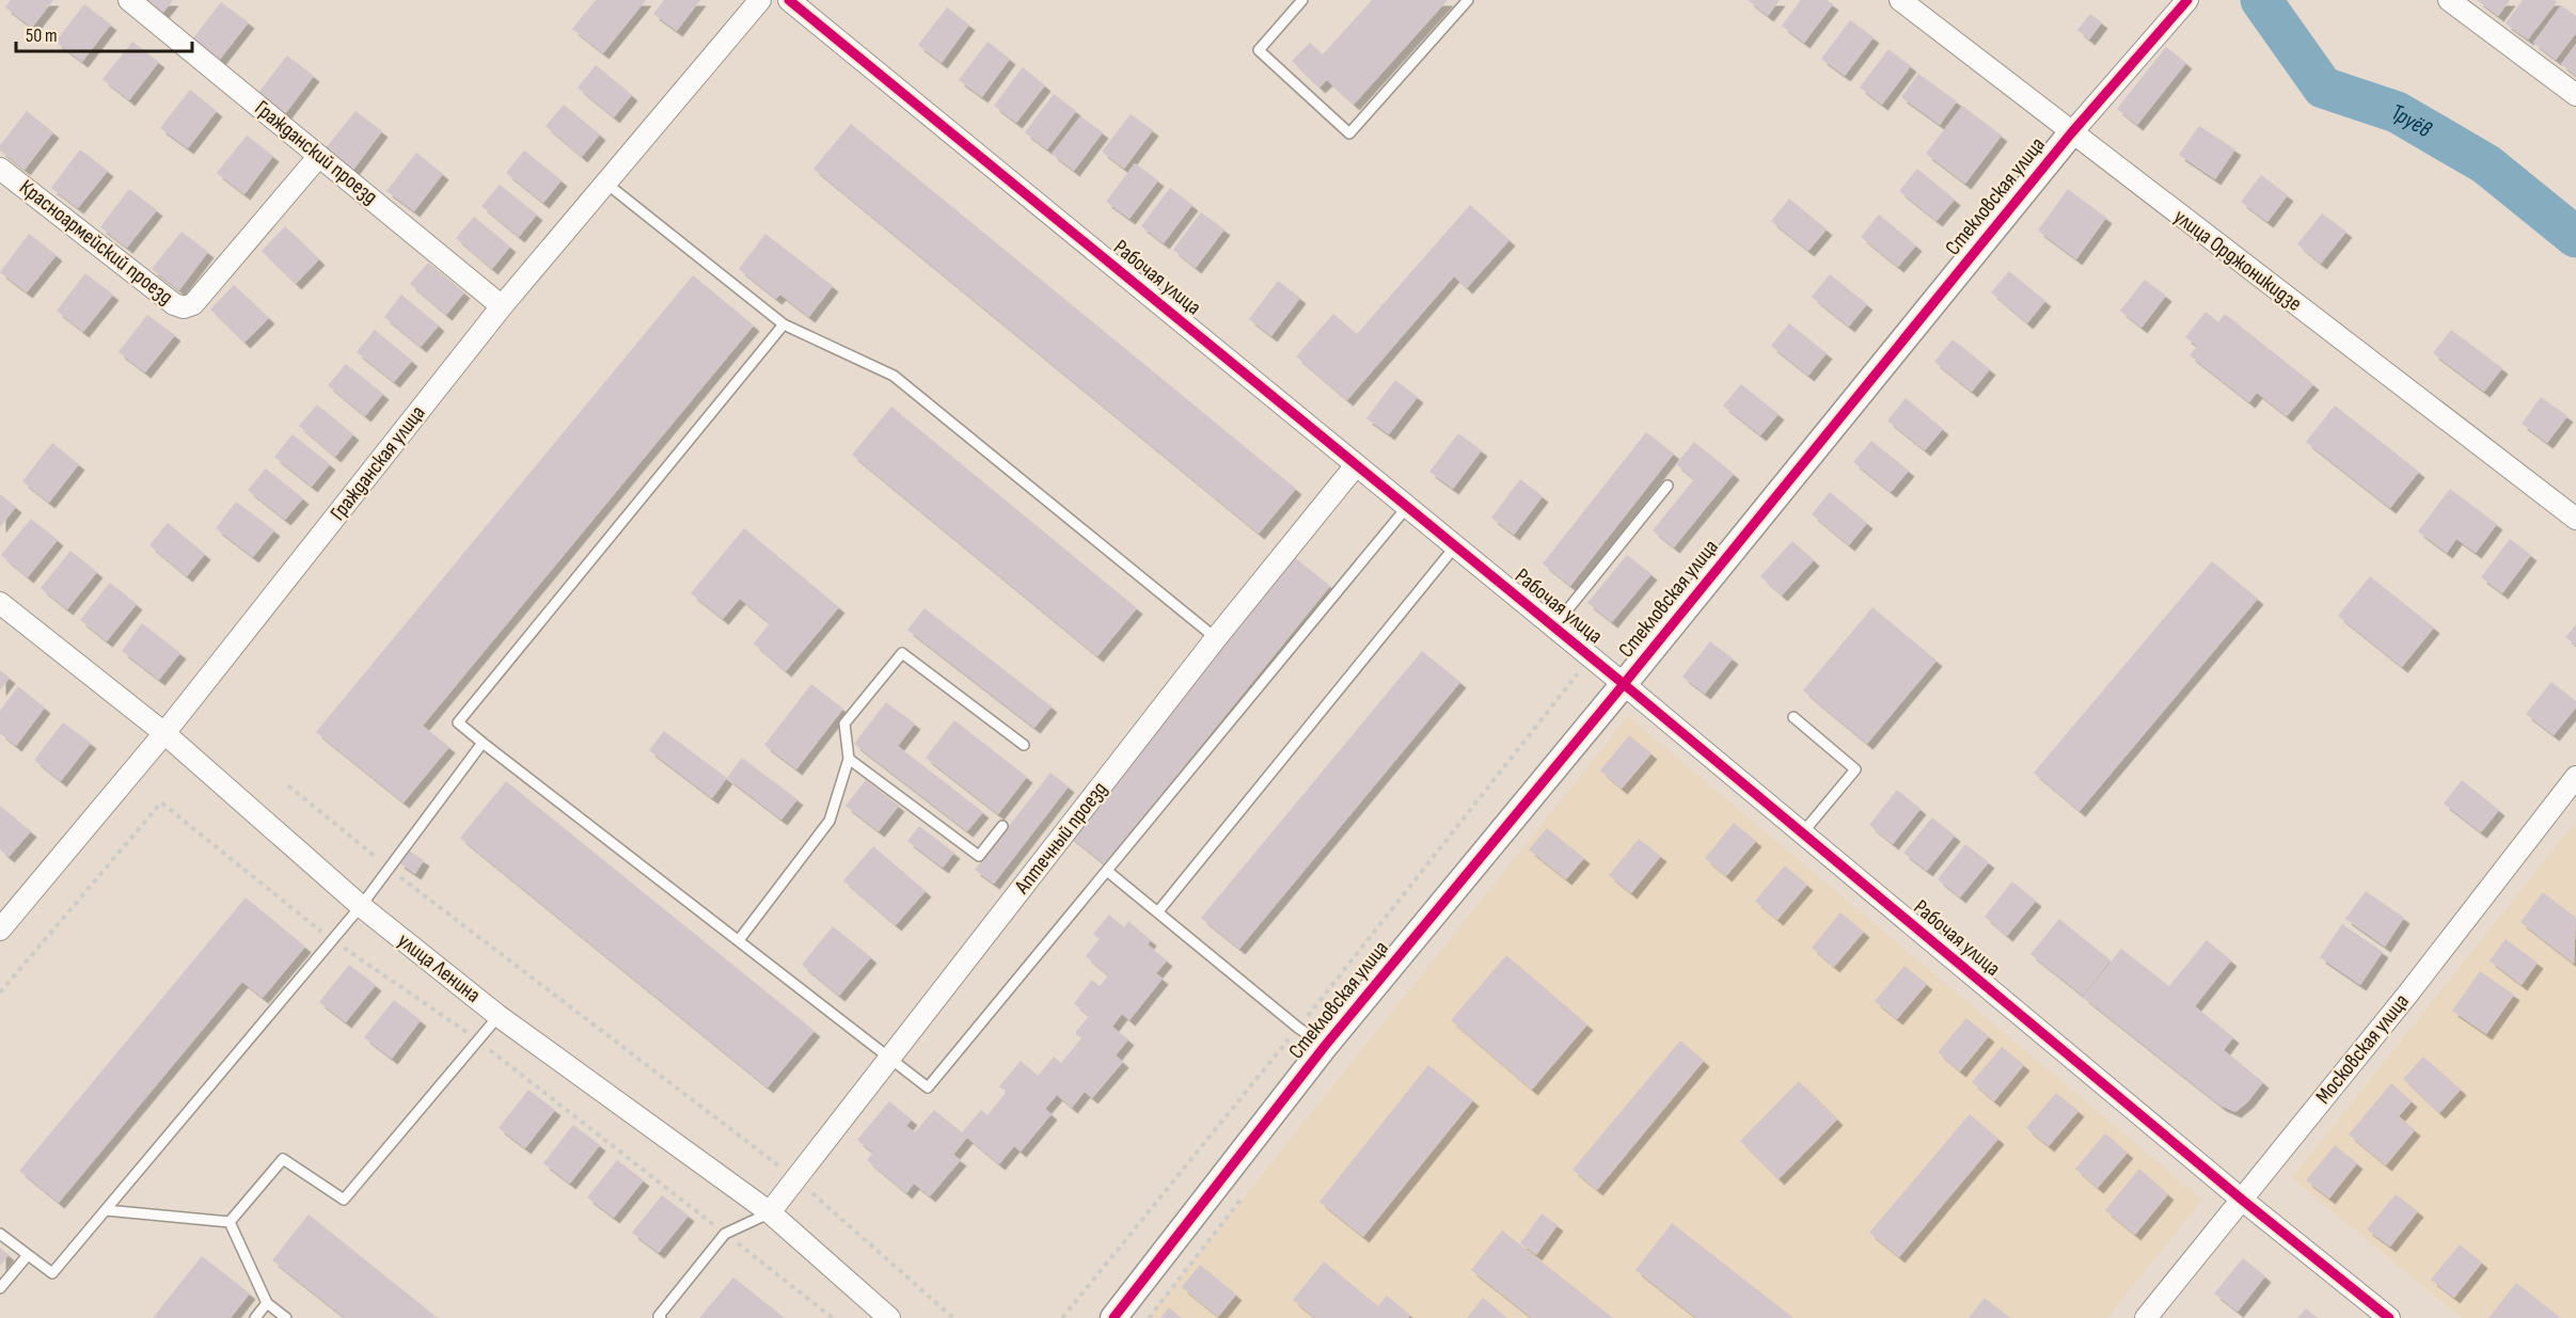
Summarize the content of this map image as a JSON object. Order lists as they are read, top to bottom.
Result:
{
  "streets": {
    "street": [
      "Гражданский проезд",
      "Стекловская улица",
      "Красноармейский проезд",
      "улица Орджоникидзе",
      "Рабочая улица",
      "Гражданская улица",
      "Аптечный проезд",
      "улица Ленина",
      "Московская улица"
    ]
  },
  "crossings": [
    ["Гражданский проезд", "Красноармейский проезд"],
    ["Гражданский проезд", "Гражданская улица"],
    ["Стекловская улица", "улица Орджоникидзе"],
    ["Стекловская улица", "Рабочая улица"],
    ["Рабочая улица", "Аптечный проезд"],
    ["Рабочая улица", "Московская улица"],
    ["Гражданская улица", "улица Ленина"],
    ["Аптечный проезд", "улица Ленина"]
  ],
  "water": ["Труёв"],
  "scale_bar": "50 m"
}
